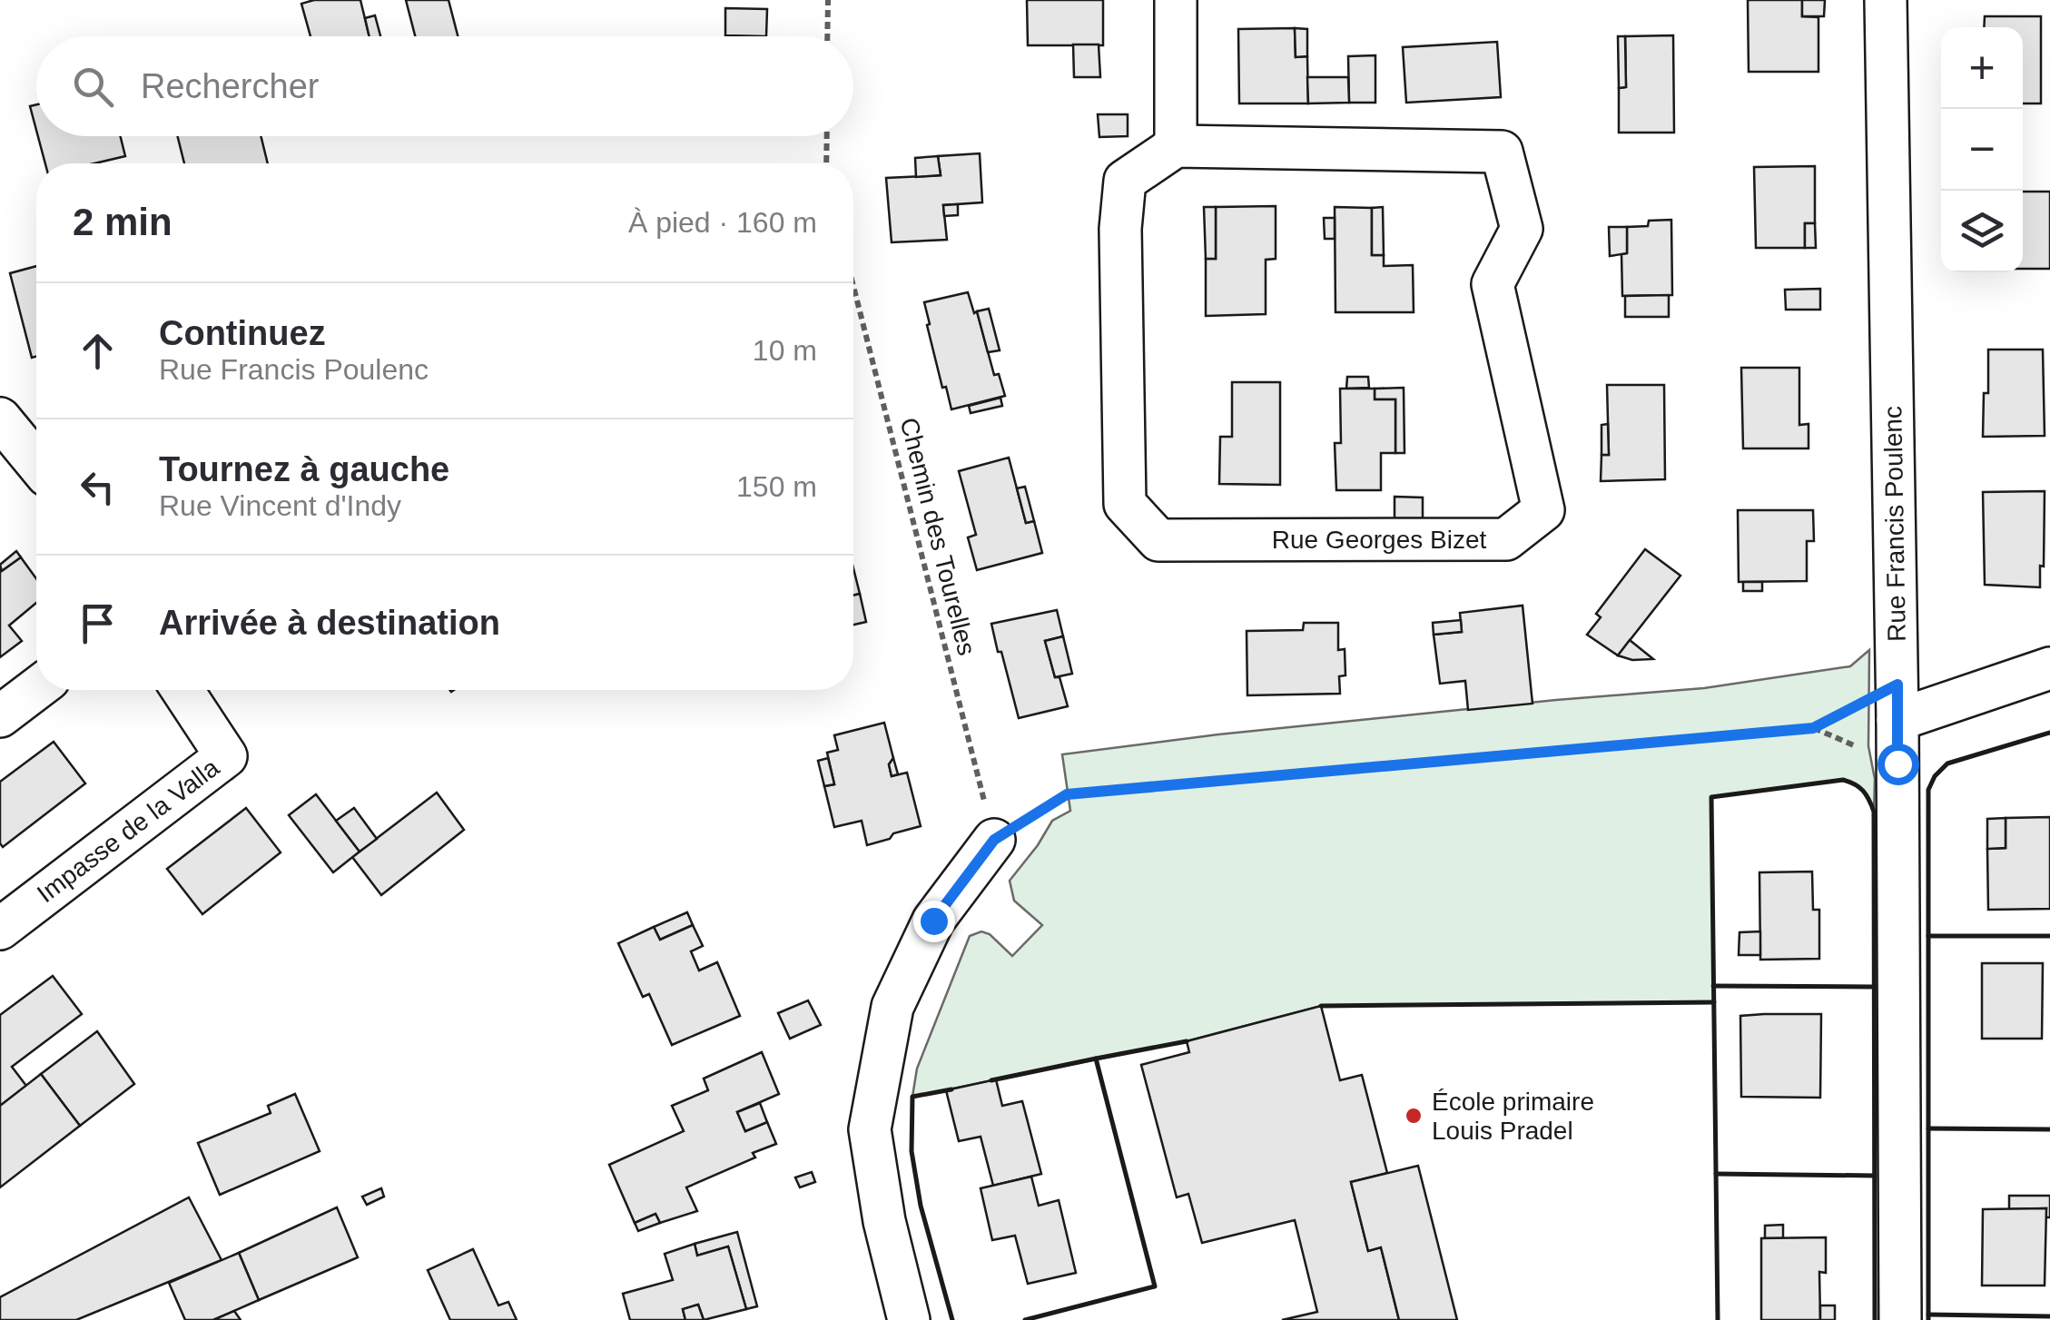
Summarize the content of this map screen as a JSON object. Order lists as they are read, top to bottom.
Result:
{
  "streets": {
    "street": ["Rue Francis Poulenc", "Rue Georges Bizet", "Impasse de la Valla"],
    "path": ["Chemin des Tourelles"]
  },
  "places": ["École primaire Louis Pradel"],
  "page": {
    "map_buttons": ["+", "−"],
    "search": "Rechercher",
    "heading": ["2 min", "À pied · 160 m"],
    "list": [
      ["Continuez", "Rue Francis Poulenc", "10 m"],
      ["Tournez à gauche", "Rue Vincent d'Indy", "150 m"],
      "Arrivée à destination"
    ]
  }
}
